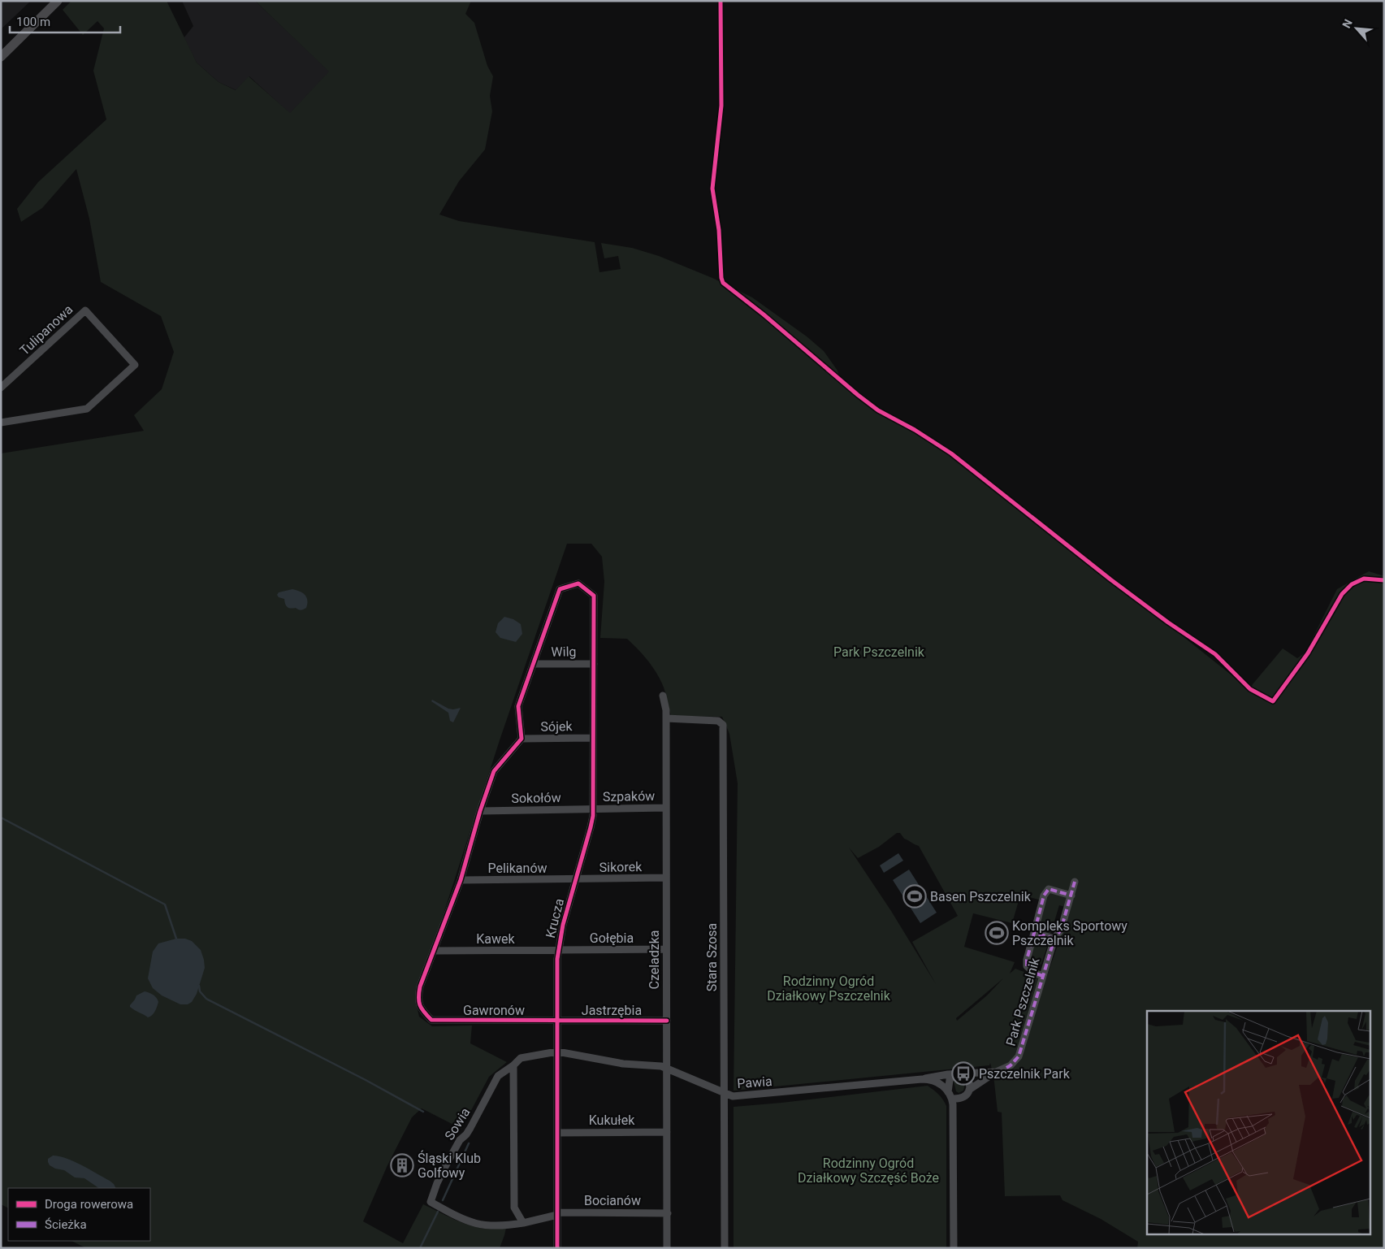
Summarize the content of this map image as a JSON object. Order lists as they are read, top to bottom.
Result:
{
  "streets": {
    "street": [
      "Tulipanowa",
      "Wilg",
      "Sójek",
      "Szpaków",
      "Sokołów",
      "Sikorek",
      "Pelikanów",
      "Krucza",
      "Gołębia",
      "Kawek",
      "Stara Szosa",
      "Czeladzka",
      "Park Pszczelnik",
      "Gawronów",
      "Jastrzębia",
      "Pawia",
      "Kukułek",
      "Sowia",
      "Bocianów"
    ]
  },
  "crossings": [
    ["Wilg", "Krucza"],
    ["Sójek", "Krucza"],
    ["Szpaków", "Sokołów"],
    ["Szpaków", "Krucza"],
    ["Szpaków", "Czeladzka"],
    ["Sokołów", "Krucza"],
    ["Sikorek", "Pelikanów"],
    ["Sikorek", "Krucza"],
    ["Sikorek", "Czeladzka"],
    ["Pelikanów", "Krucza"],
    ["Krucza", "Gołębia"],
    ["Krucza", "Kawek"],
    ["Krucza", "Gawronów"],
    ["Krucza", "Jastrzębia"],
    ["Krucza", "Pawia"],
    ["Krucza", "Kukułek"],
    ["Krucza", "Sowia"],
    ["Krucza", "Bocianów"],
    ["Gołębia", "Kawek"],
    ["Gołębia", "Czeladzka"],
    ["Kawek", "Gawronów"],
    ["Stara Szosa", "Czeladzka"],
    ["Stara Szosa", "Pawia"],
    ["Czeladzka", "Jastrzębia"],
    ["Czeladzka", "Pawia"],
    ["Czeladzka", "Kukułek"],
    ["Czeladzka", "Bocianów"],
    ["Park Pszczelnik", "Pawia"],
    ["Gawronów", "Jastrzębia"],
    ["Pawia", "Sowia"],
    ["Sowia", "Bocianów"]
  ],
  "parks": ["Park Pszczelnik", "Rodzinny Ogród Działkowy Pszczelnik", "Rodzinny Ogród Działkowy Szczęść Boże"],
  "places": {
    "sports": ["Basen Pszczelnik", "Kompleks Sportowy Pszczelnik"],
    "bus stop": ["Pszczelnik Park"],
    "building": ["Śląski Klub Golfowy"]
  },
  "legend": ["Droga rowerowa", "Ścieżka"],
  "scale_bar": "100 m",
  "north": "top left"
}
